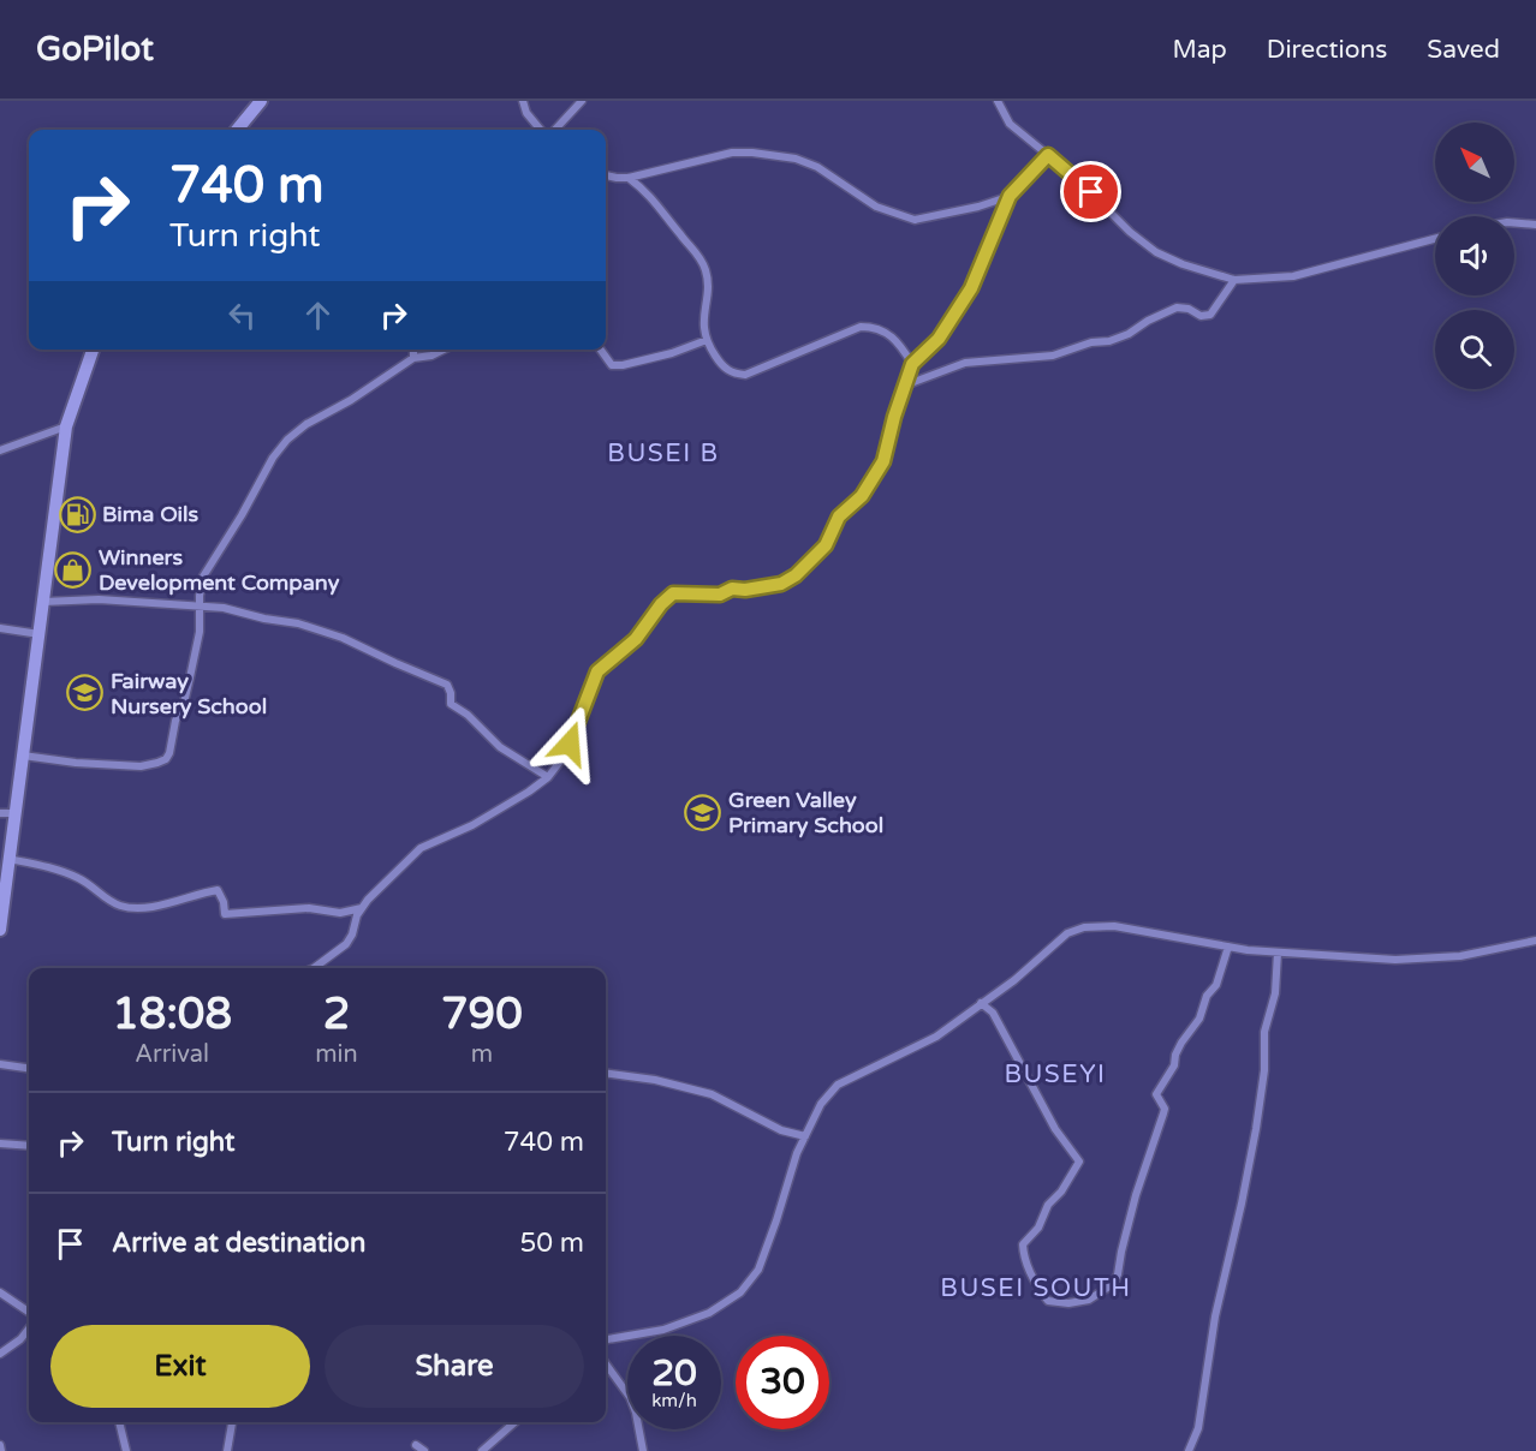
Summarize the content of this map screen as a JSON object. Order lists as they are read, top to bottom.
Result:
{
  "districts": ["BUSEI B", "BUSEYI", "BUSEI SOUTH"],
  "places": {
    "fuel station": ["Bima Oils"],
    "shop": ["Winners Development Company"],
    "school or university": ["Fairway Nursery School", "Green Valley Primary School"]
  },
  "north": "top left",
  "page": {
    "header": "GoPilot",
    "nav": ["Map", "Directions", "Saved"],
    "turn": ["740 m", "Turn right"],
    "eta": [
      "18:08",
      "Arrival",
      "2",
      "min",
      "790",
      "m"
    ],
    "list": [
      {
        "name": "Turn right",
        "value": "740 m"
      },
      {
        "name": "Arrive at destination",
        "value": "50 m"
      }
    ],
    "buttons": ["Exit", "Share"],
    "speed": "20 km/h",
    "limit": "30"
  }
}
